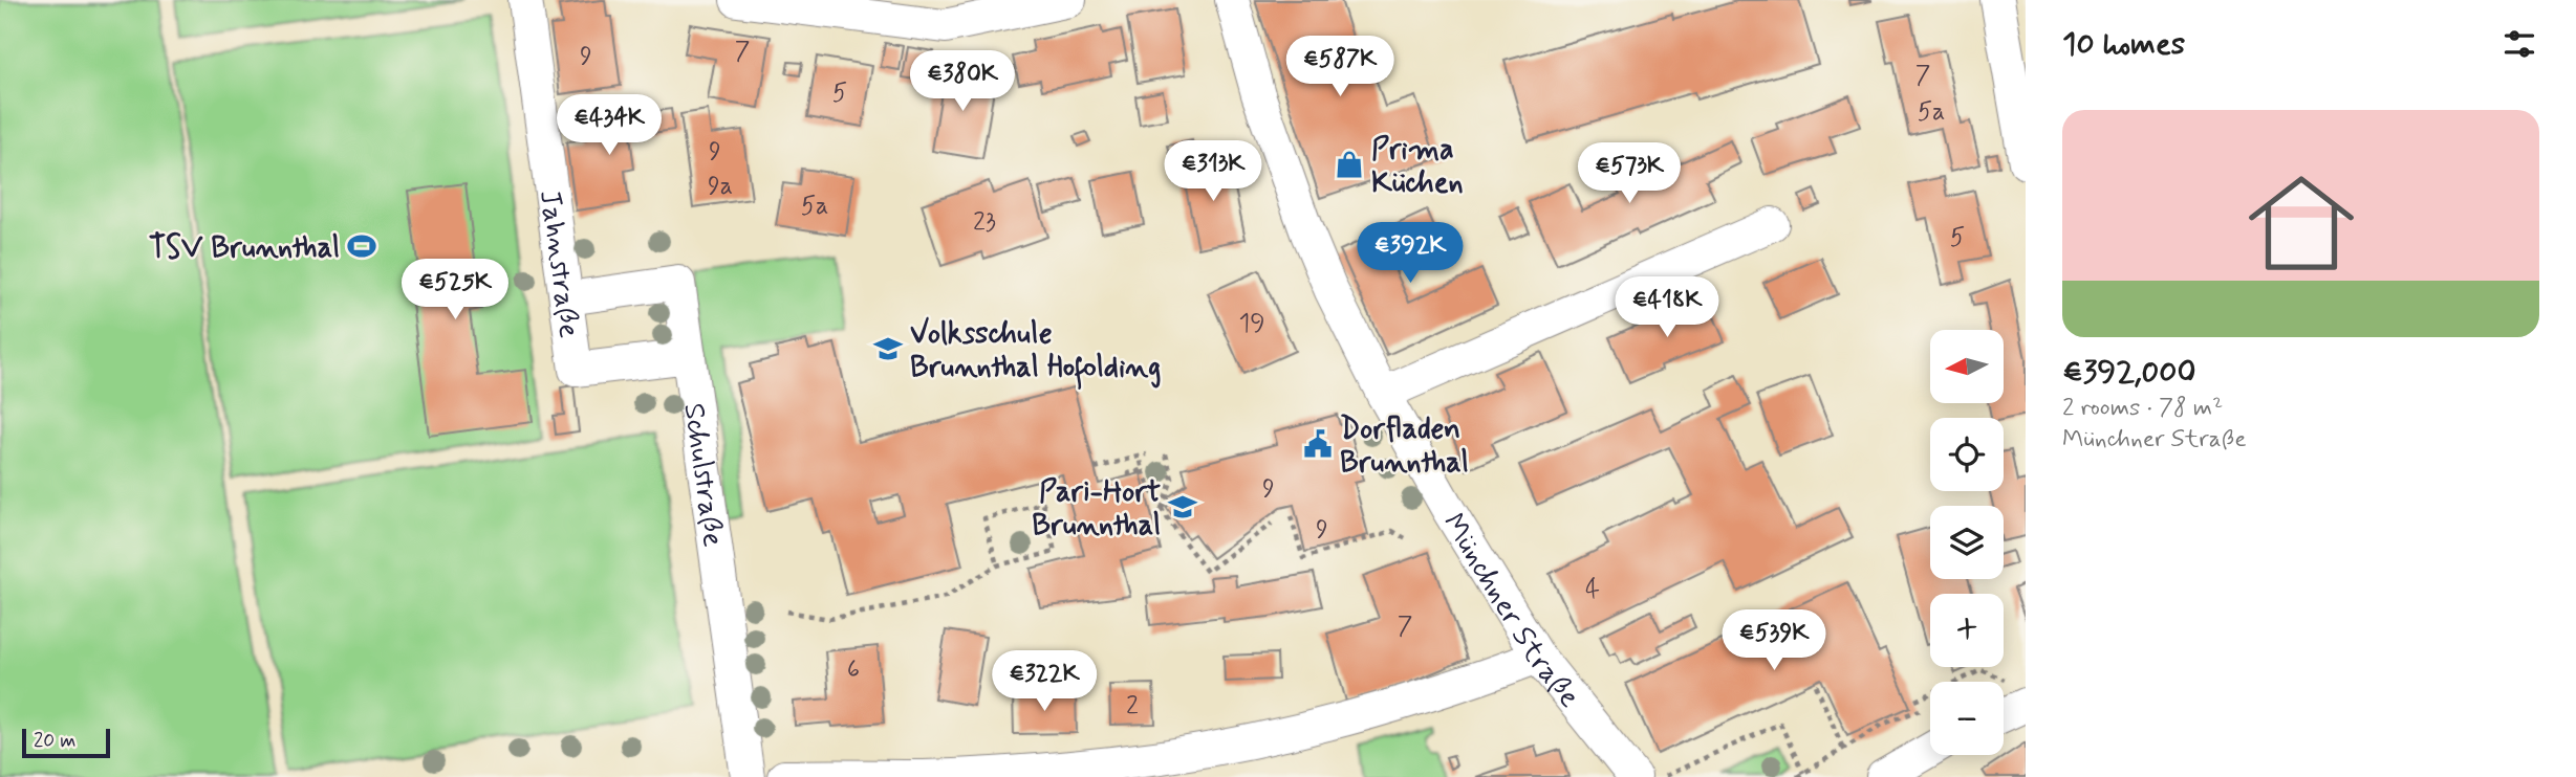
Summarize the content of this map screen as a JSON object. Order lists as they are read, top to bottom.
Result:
{
  "streets": {
    "street": ["Jahnstraße", "Schulstraße", "Münchner Straße"]
  },
  "crossings": [
    ["Jahnstraße", "Schulstraße"]
  ],
  "places": {
    "shop": ["Prima Küchen"],
    "sports": ["TSV Brunnthal"],
    "school or university": ["Volksschule Brunnthal Hofolding", "Pari-Hort Brunnthal"],
    "public building": ["Dorfladen Brunnthal"]
  },
  "house_numbers": [
    "7",
    "9",
    "7",
    "5",
    "5a",
    "9",
    "9a",
    "5a",
    "23",
    "5",
    "19",
    "9",
    "9",
    "4",
    "7",
    "6",
    "2"
  ],
  "scale_bar": "20 m",
  "north": "left",
  "page": {
    "heading": "10 homes",
    "price": [
      "€587K",
      "€380K",
      "€434K",
      "€313K",
      "€573K",
      "€392K",
      "€525K",
      "€418K",
      "€539K",
      "€322K"
    ],
    "list": [
      {
        "name": "€392,000",
        "note": "2 rooms · 78 m² · Münchner Straße"
      }
    ],
    "map_buttons": ["+", "−"],
    "scale": "20 m"
  }
}
